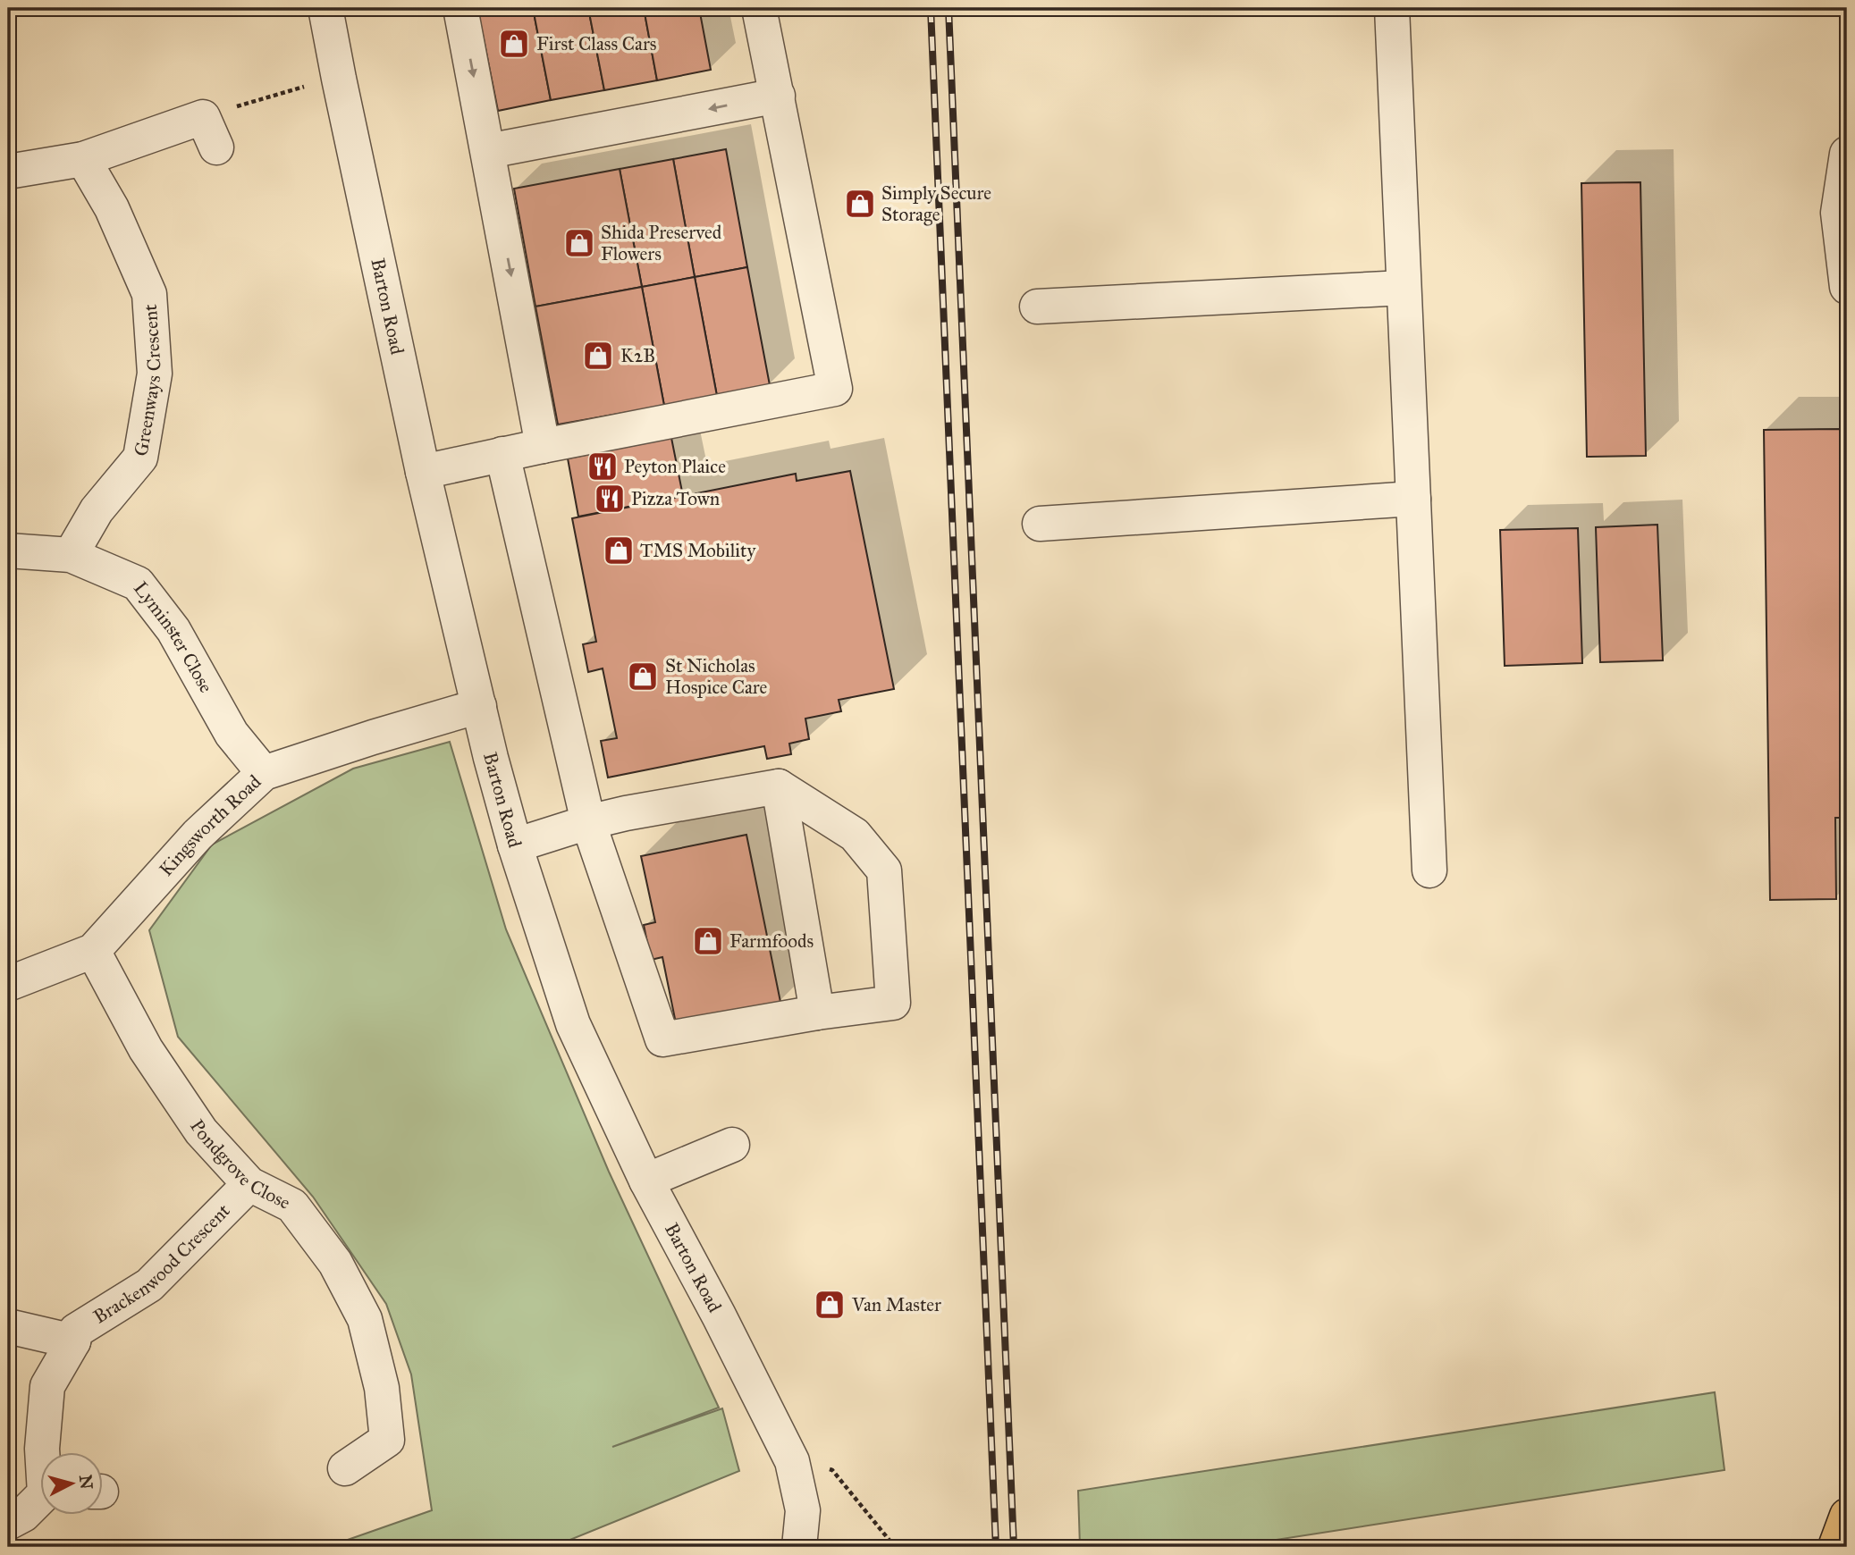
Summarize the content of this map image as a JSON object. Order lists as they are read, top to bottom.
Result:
{
  "streets": {
    "street": [
      "Barton Road",
      "Greenways Crescent",
      "Lyminster Close",
      "Kingsworth Road",
      "Pondgrove Close",
      "Brackenwood Crescent"
    ]
  },
  "crossings": [
    ["Barton Road", "Kingsworth Road"],
    ["Greenways Crescent", "Lyminster Close"],
    ["Lyminster Close", "Kingsworth Road"],
    ["Kingsworth Road", "Pondgrove Close"],
    ["Pondgrove Close", "Brackenwood Crescent"]
  ],
  "places": {
    "shop": [
      "First Class Cars",
      "Simply Secure Storage",
      "Shida Preserved Flowers",
      "K2B",
      "TMS Mobility",
      "St Nicholas Hospice Care",
      "Farmfoods",
      "Van Master"
    ],
    "restaurant": ["Peyton Plaice", "Pizza Town"]
  },
  "north": "right"
}
